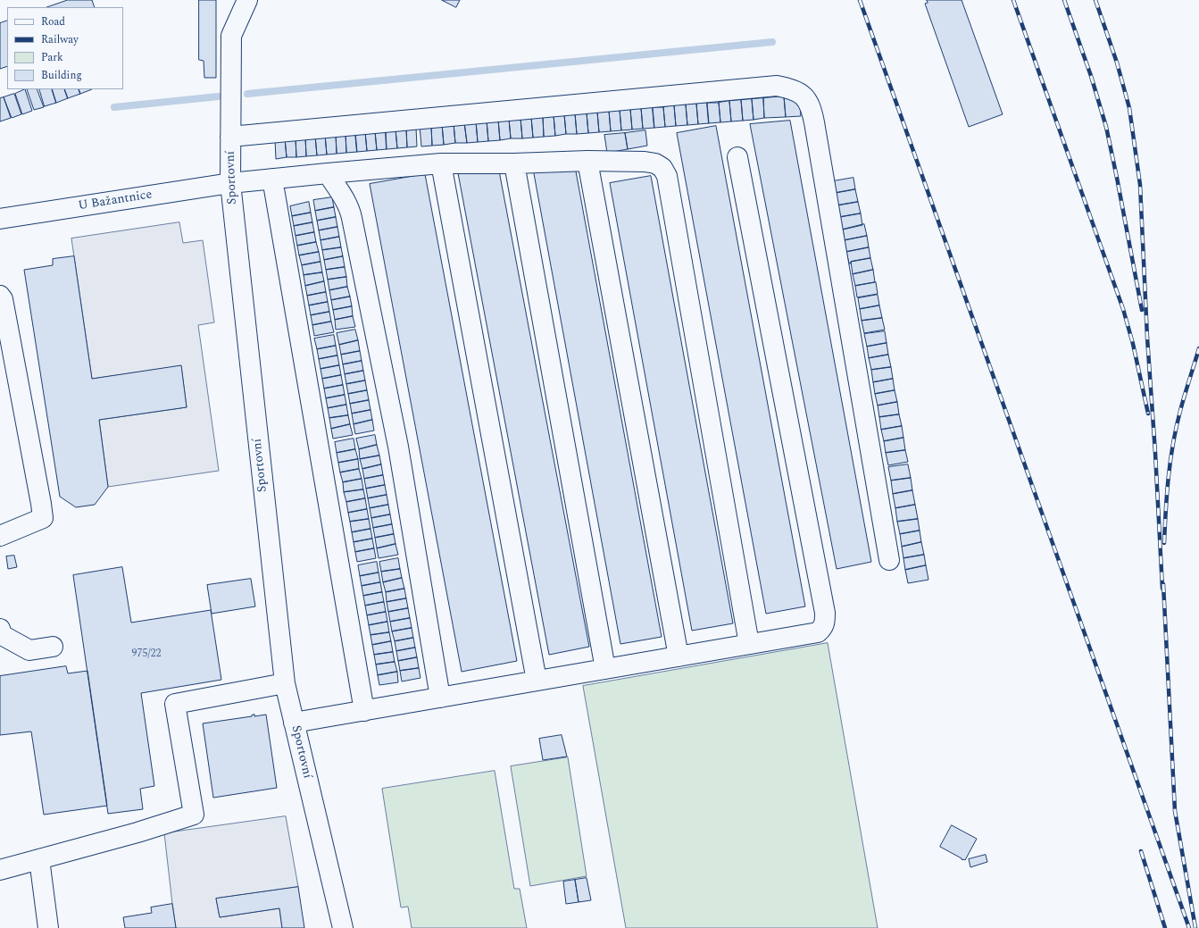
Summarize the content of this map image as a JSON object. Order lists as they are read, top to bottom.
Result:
{
  "streets": {
    "street": ["Sportovní", "U Bažantnice"]
  },
  "crossings": [
    ["Sportovní", "U Bažantnice"]
  ],
  "house_numbers": ["975/22"],
  "legend": [
    "Road",
    "Railway",
    "Park",
    "Building"
  ]
}
